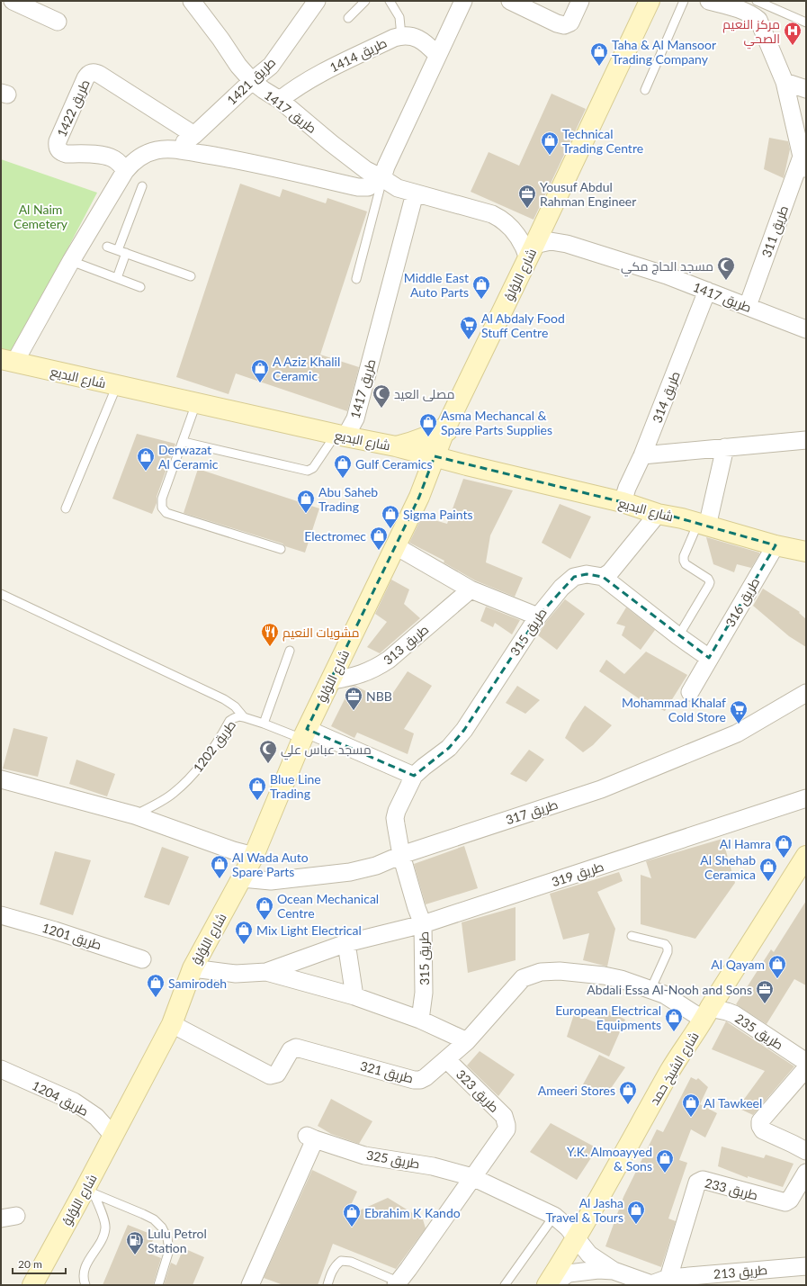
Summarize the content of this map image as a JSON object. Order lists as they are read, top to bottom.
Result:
{
  "streets": {
    "street": [
      "طريق 1414",
      "طريق 1421",
      "طريق 1422",
      "طريق 1417",
      "طريق 311",
      "شارع اللؤلؤ",
      "شارع البديع",
      "طريق 314",
      "طريق 316",
      "طريق 315",
      "طريق 313",
      "طريق 317",
      "طريق 319",
      "طريق 1201",
      "طريق 235",
      "شارع الشيخ حمد",
      "طريق 321",
      "طريق 323",
      "طريق 1204",
      "طريق 325",
      "طريق 233",
      "طريق 213"
    ],
    "lane": ["طريق 1202"]
  },
  "crossings": [
    ["طريق 1414", "طريق 1417"],
    ["طريق 1421", "طريق 1422"],
    ["طريق 1421", "طريق 1417"],
    ["طريق 1417", "طريق 311"],
    ["طريق 1417", "شارع اللؤلؤ"],
    ["طريق 1417", "شارع البديع"],
    ["طريق 1417", "طريق 314"],
    ["شارع اللؤلؤ", "شارع البديع"],
    ["شارع اللؤلؤ", "طريق 313"],
    ["شارع اللؤلؤ", "طريق 1202"],
    ["شارع اللؤلؤ", "طريق 317"],
    ["شارع اللؤلؤ", "طريق 319"],
    ["شارع اللؤلؤ", "طريق 321"],
    ["شارع اللؤلؤ", "طريق 1204"],
    ["شارع البديع", "طريق 314"],
    ["شارع البديع", "طريق 316"],
    ["طريق 315", "طريق 317"],
    ["طريق 315", "طريق 319"],
    ["طريق 319", "طريق 321"],
    ["طريق 235", "شارع الشيخ حمد"],
    ["طريق 235", "طريق 321"],
    ["شارع الشيخ حمد", "طريق 321"],
    ["شارع الشيخ حمد", "طريق 213"],
    ["طريق 321", "طريق 323"],
    ["طريق 323", "طريق 325"],
    ["طريق 233", "طريق 213"]
  ],
  "parks": ["Al Naim Cemetery"],
  "places": {
    "hospital": ["مركز النعيم الصحي"],
    "shop": [
      "Taha & Al Mansoor Trading Company",
      "Technical Trading Centre",
      "Middle East Auto Parts",
      "A Aziz Khalil Ceramic",
      "Asma Mechancal & Spare Parts Supplies",
      "Derwazat Al Ceramic",
      "Gulf Ceramics",
      "Abu Saheb Trading",
      "Sigma Paints",
      "Electromec",
      "Blue Line Trading",
      "Al Hamra",
      "Al Wada Auto Spare Parts",
      "Al Shehab Ceramica",
      "Ocean Mechanical Centre",
      "Mix Light Electrical",
      "Al Qayam",
      "Samirodeh",
      "European Electrical Equipments",
      "Ameeri Stores",
      "Al Tawkeel",
      "Y.K. Almoayyed & Sons",
      "Al Jasha Travel & Tours",
      "Ebrahim K Kando"
    ],
    "office": ["Yousuf Abdul Rahman Engineer", "NBB", "Abdali Essa Al-Nooh and Sons"],
    "mosque": ["مسجد الحاج مكي", "مصلى العيد", "مسجد عباس علي"],
    "supermarket": ["Al Abdaly Food Stuff Centre", "Mohammad Khalaf Cold Store"],
    "restaurant": ["مشويات النعيم"],
    "fuel station": ["Lulu Petrol Station"]
  },
  "scale_bar": "20 m"
}
